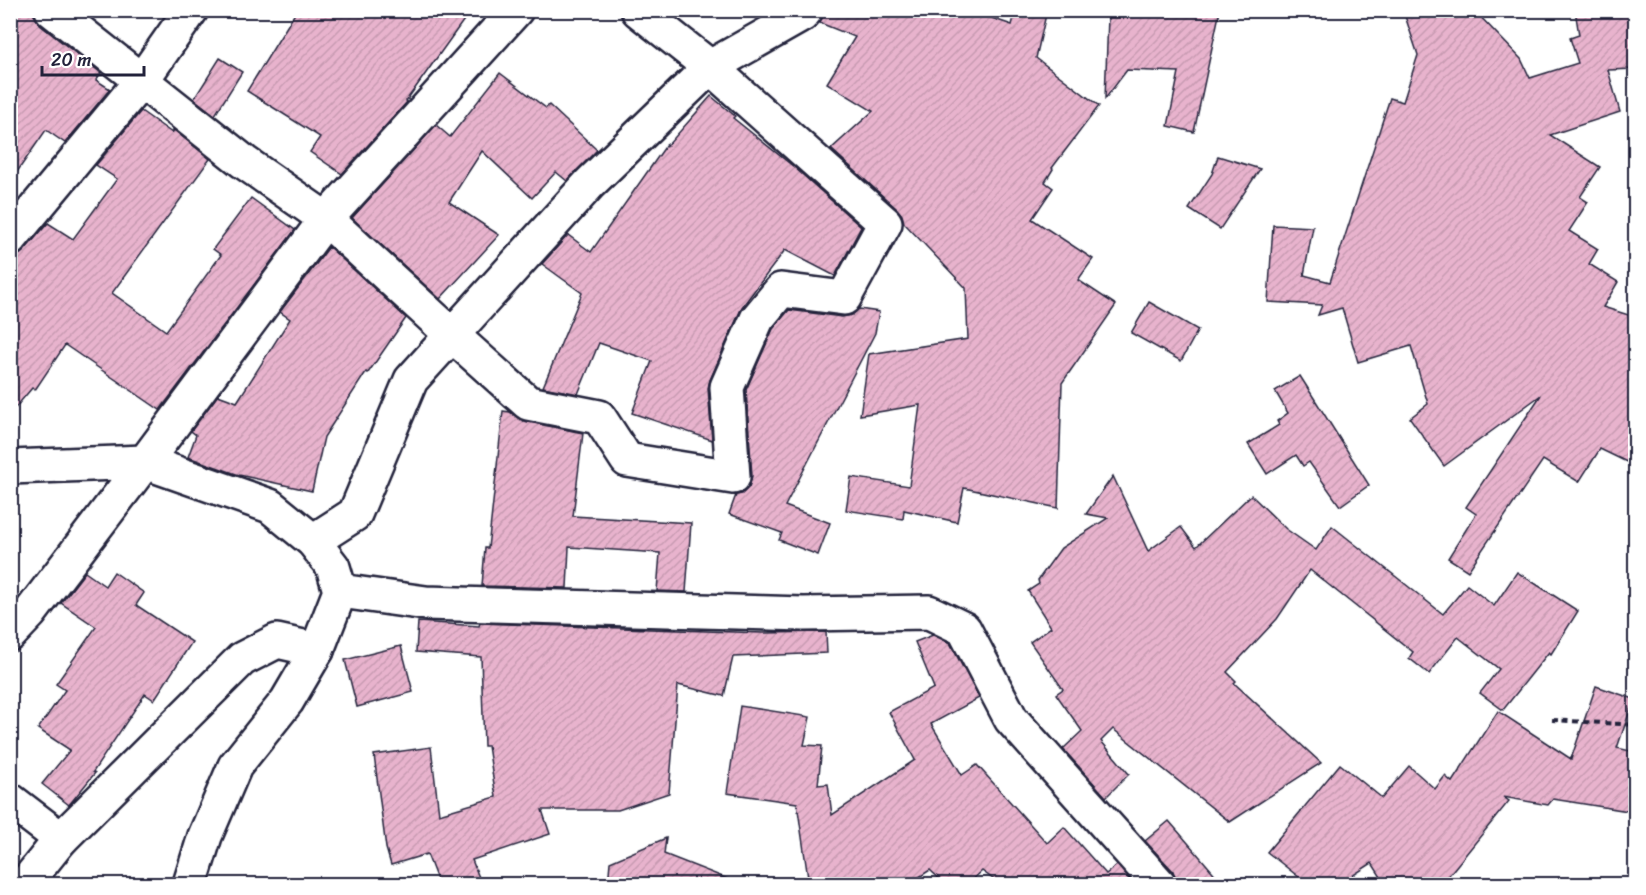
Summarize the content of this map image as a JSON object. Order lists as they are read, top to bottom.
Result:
{
  "scale_bar": "20 m"
}
